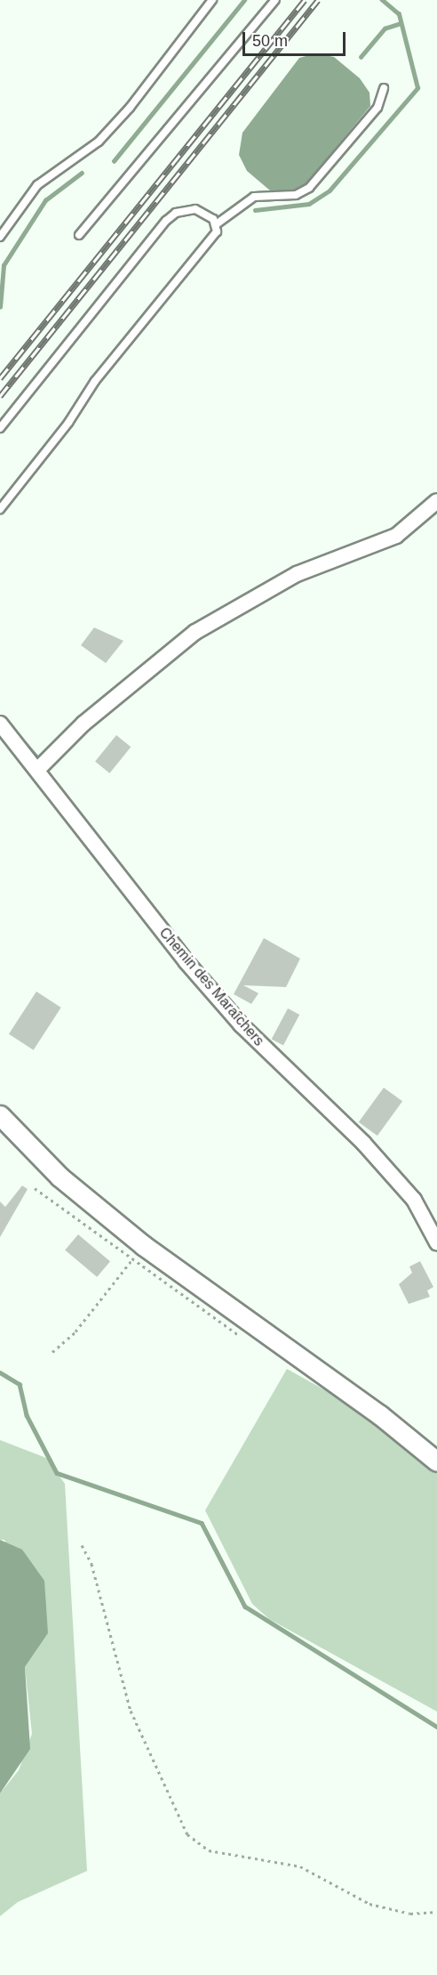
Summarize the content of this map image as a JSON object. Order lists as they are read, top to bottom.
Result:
{
  "streets": {
    "street": ["Chemin des Maraîchers"]
  },
  "scale_bar": "50 m"
}
